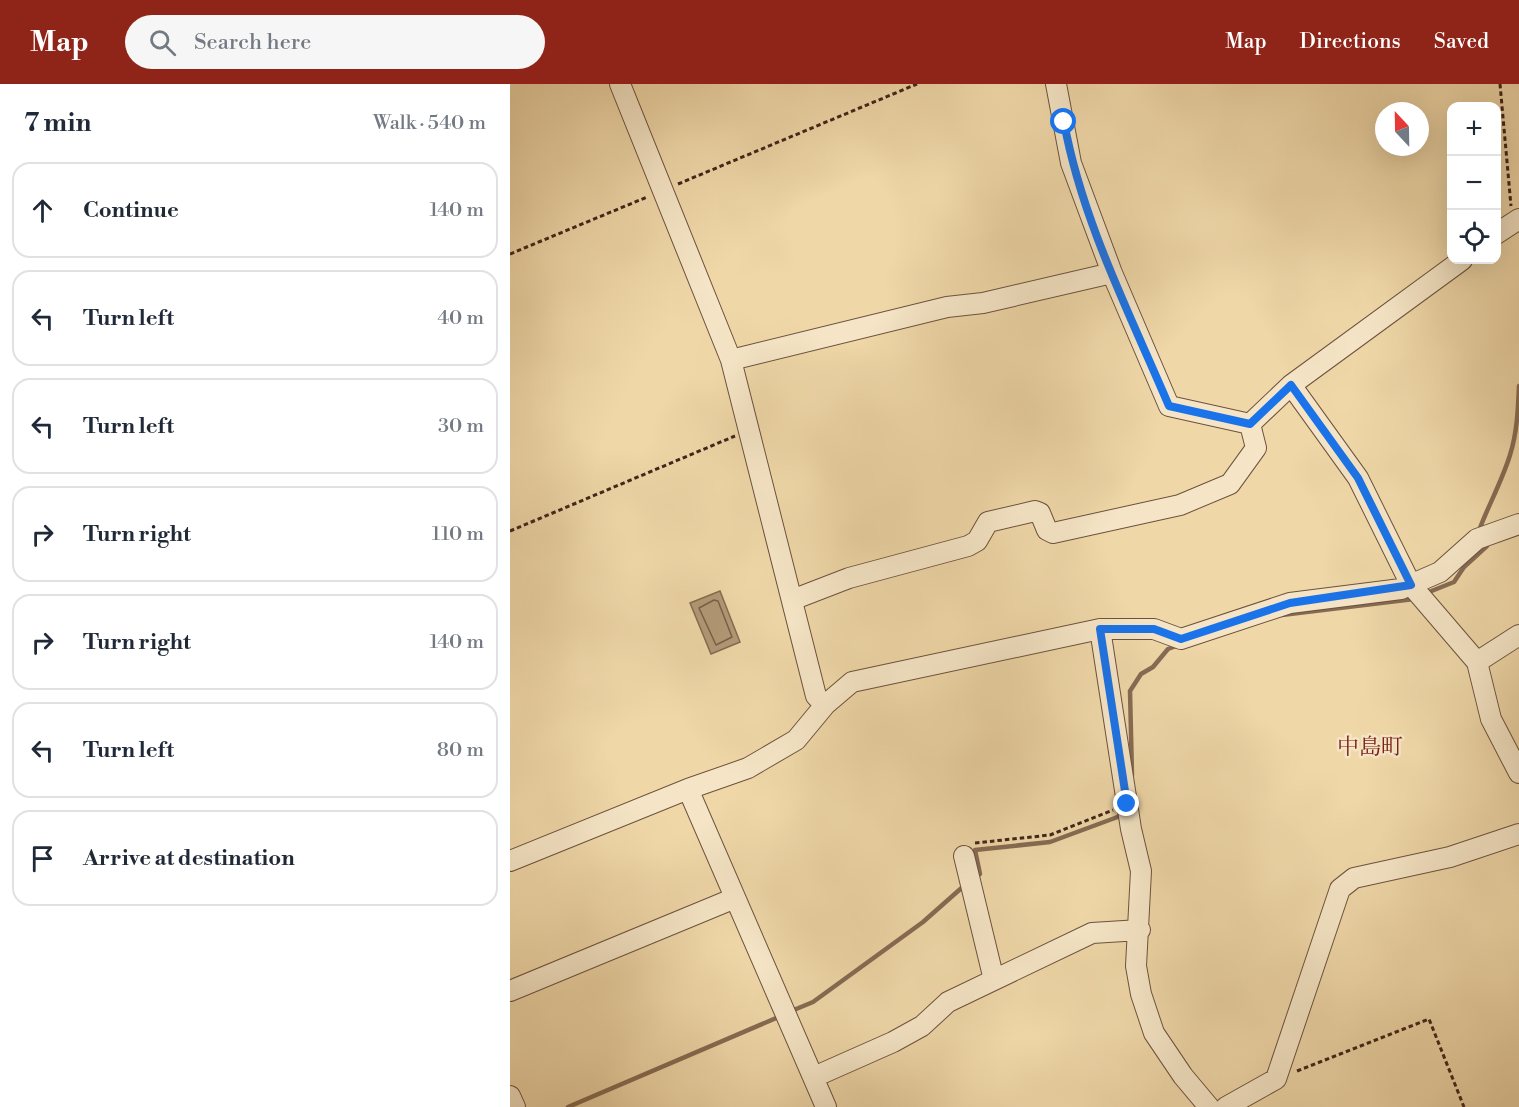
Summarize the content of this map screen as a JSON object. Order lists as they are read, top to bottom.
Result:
{
  "districts": ["中島町"],
  "north": "top",
  "page": {
    "header": "Map",
    "search": "Search here",
    "nav": ["Map", "Directions", "Saved"],
    "heading": ["7 min", "Walk · 540 m"],
    "map_buttons": ["+", "−"],
    "list": [
      ["Continue", "140 m"],
      ["Turn left", "40 m"],
      ["Turn left", "30 m"],
      ["Turn right", "110 m"],
      ["Turn right", "140 m"],
      ["Turn left", "80 m"],
      "Arrive at destination"
    ]
  }
}
